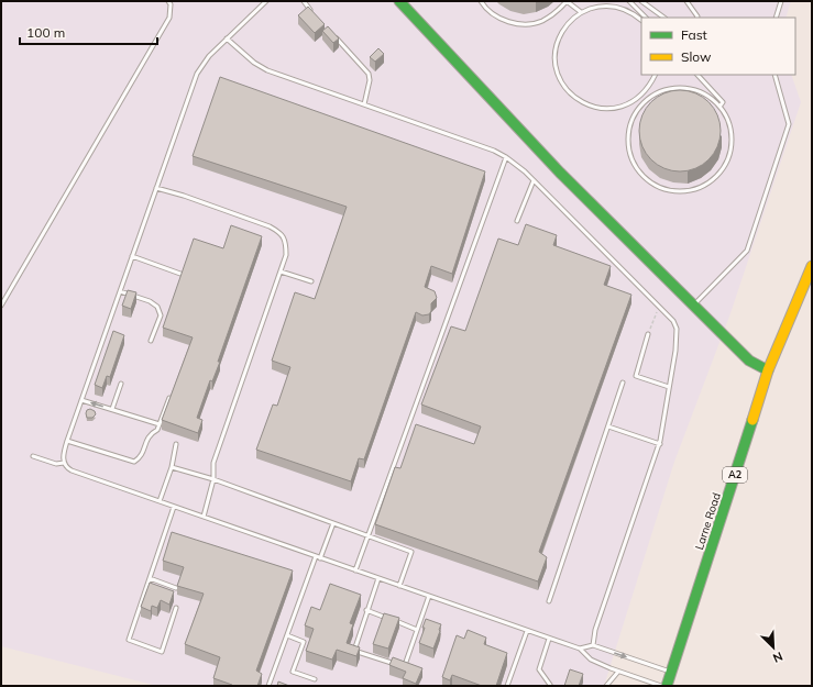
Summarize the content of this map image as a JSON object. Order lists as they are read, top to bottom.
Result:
{
  "streets": {
    "street": ["A2", "Larne Road"]
  },
  "legend": ["Fast", "Slow"],
  "scale_bar": "100 m",
  "north": "bottom right"
}
